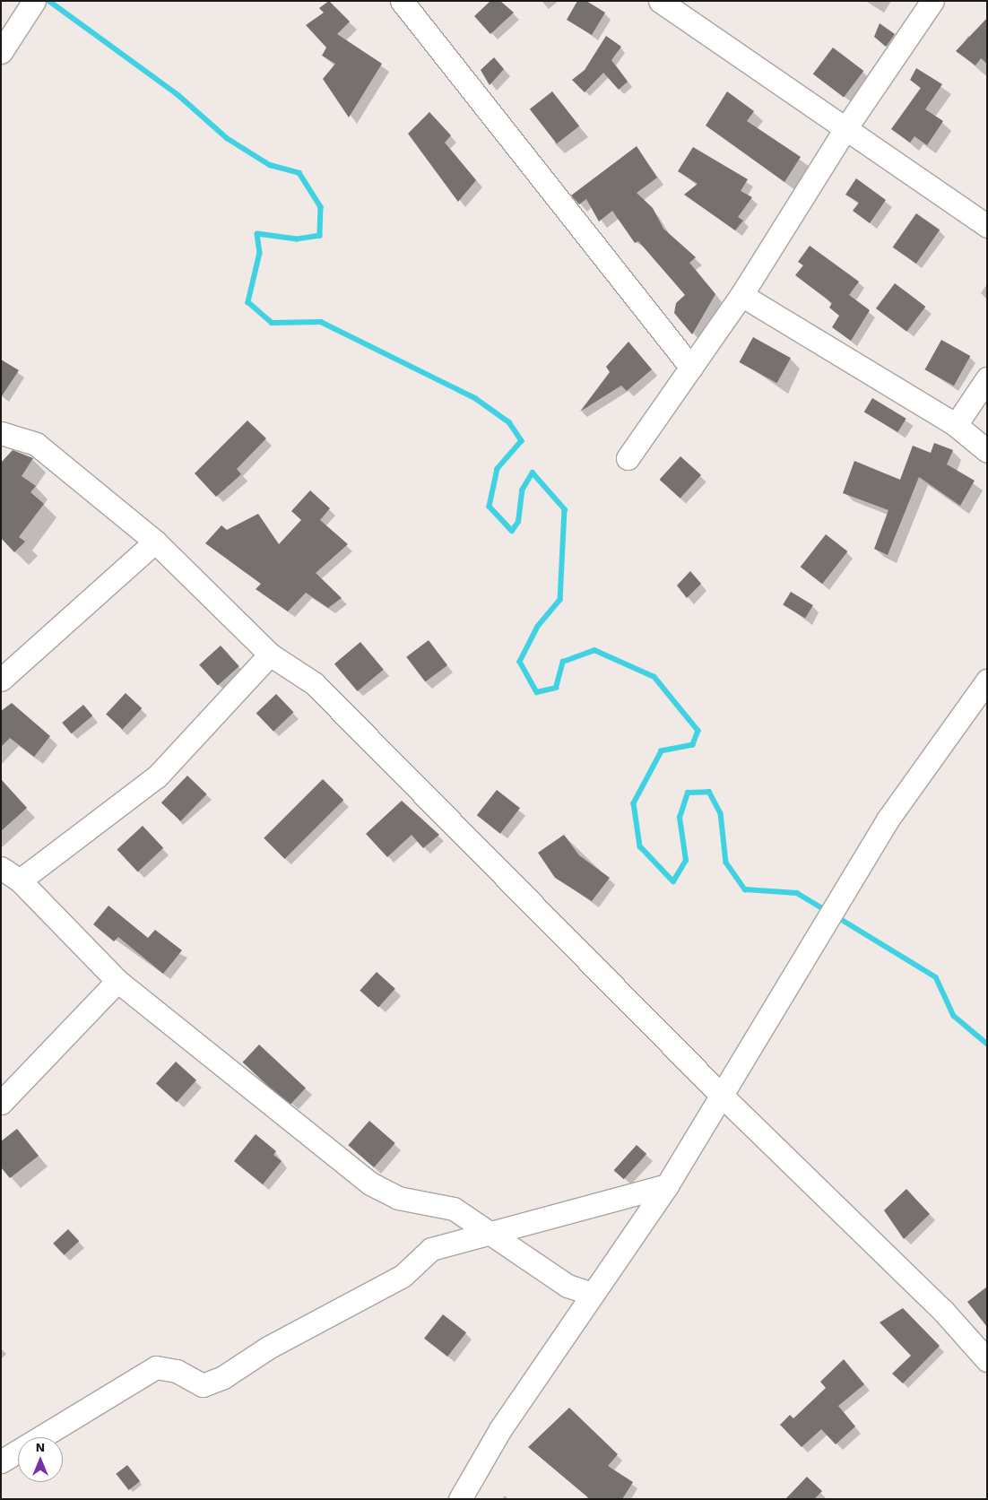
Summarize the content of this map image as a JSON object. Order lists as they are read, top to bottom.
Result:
{
  "north": "top"
}
